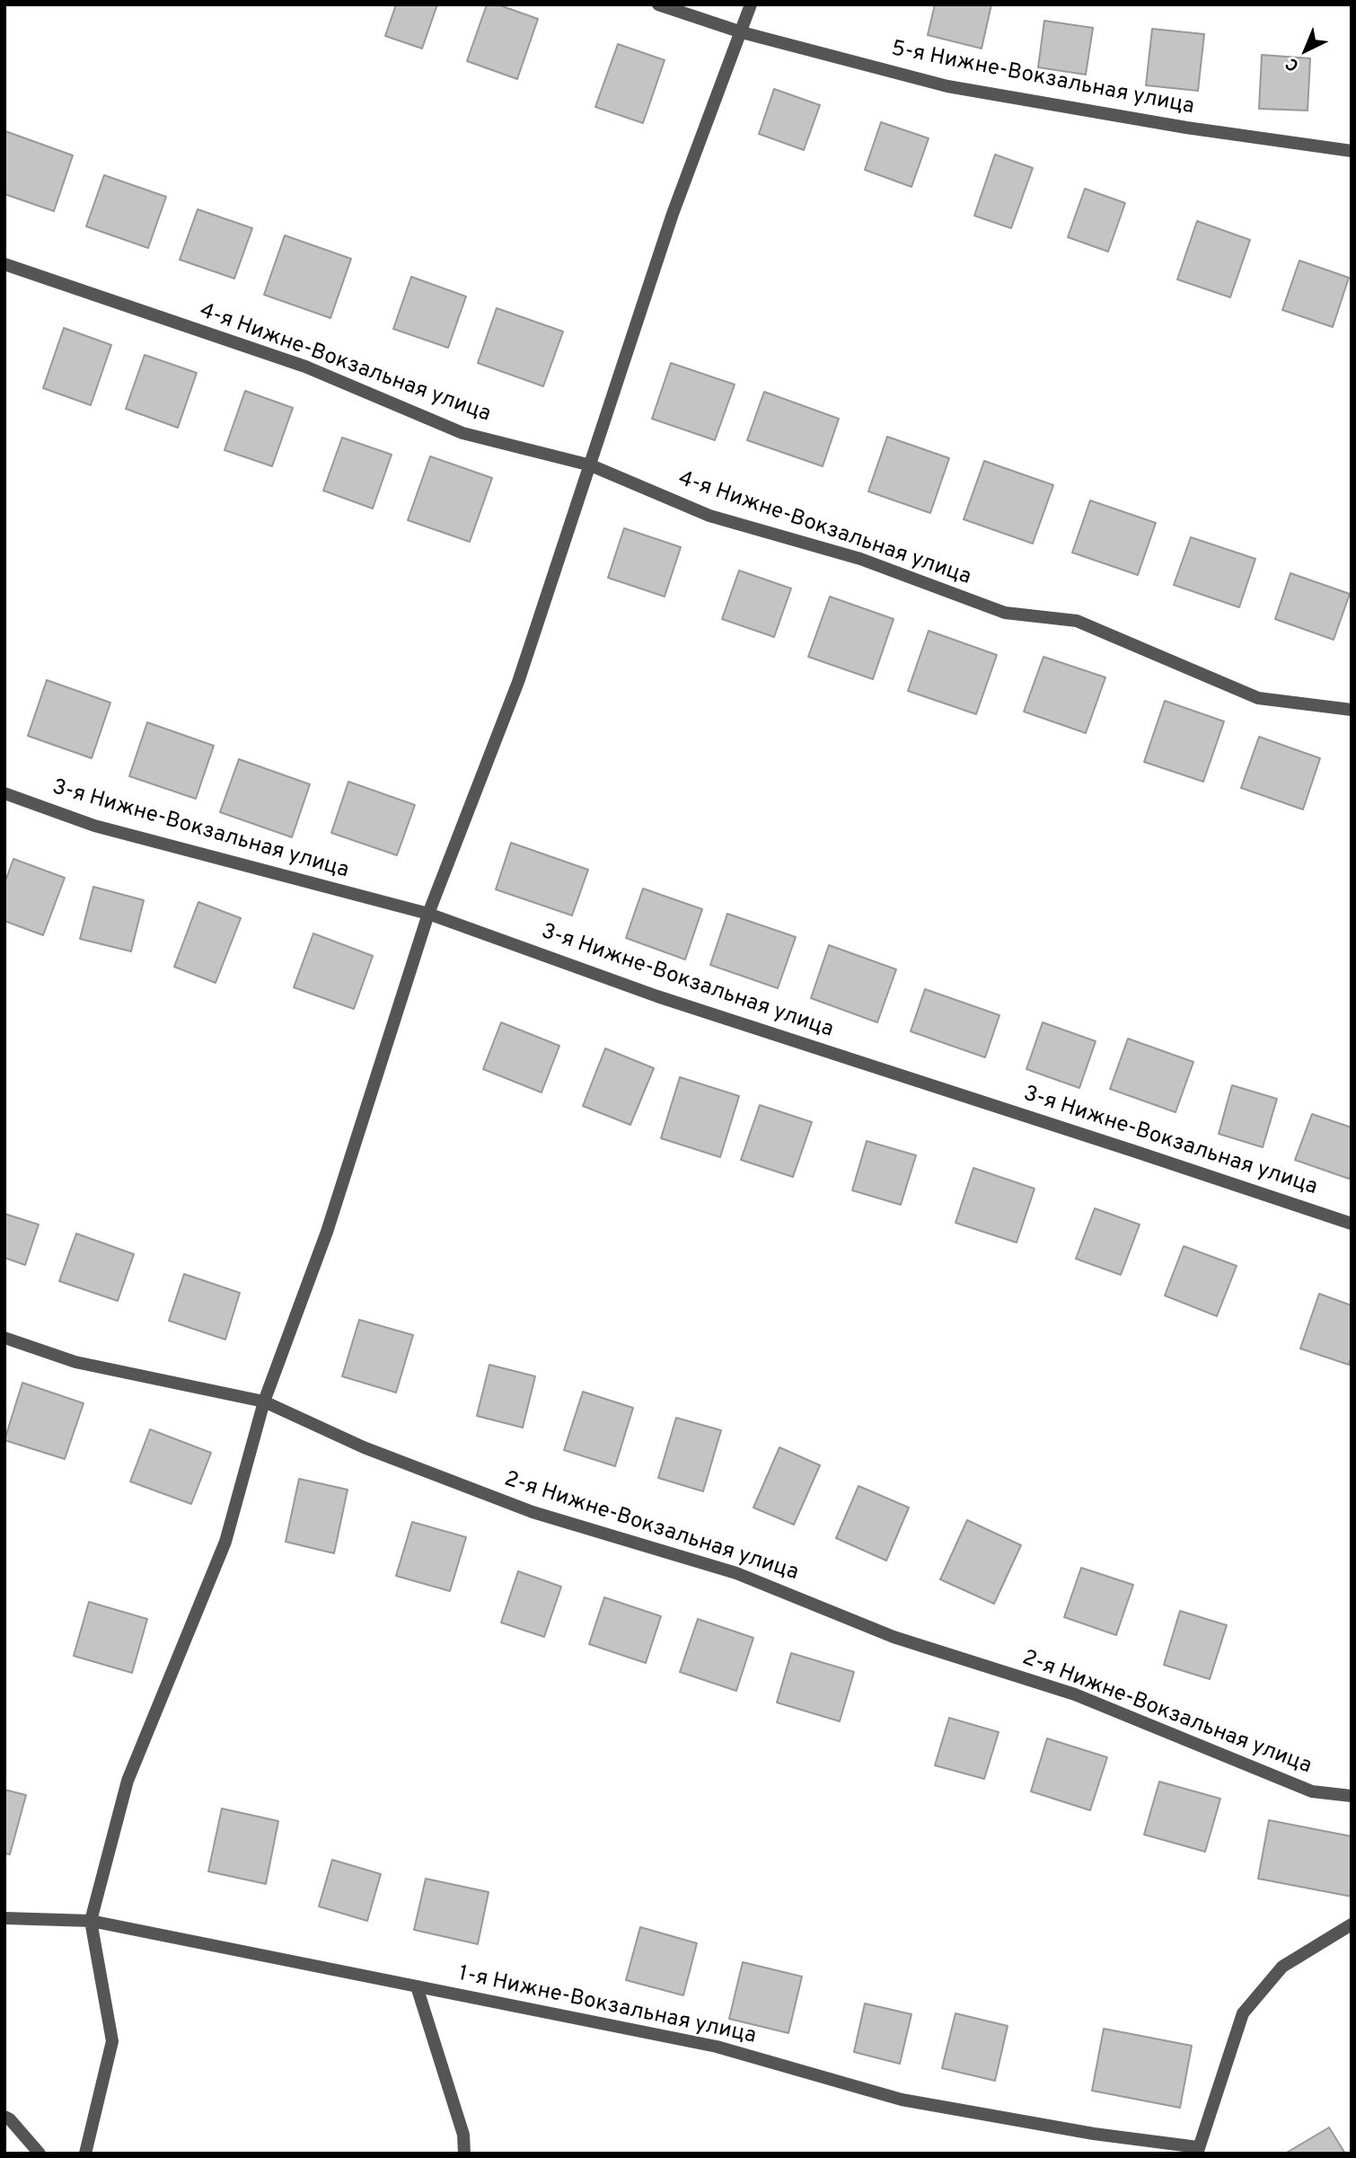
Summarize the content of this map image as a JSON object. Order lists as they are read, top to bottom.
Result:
{
  "streets": {
    "street": [
      "5-я Нижне-Вокзальная улица",
      "4-я Нижне-Вокзальная улица",
      "3-я Нижне-Вокзальная улица",
      "2-я Нижне-Вокзальная улица",
      "1-я Нижне-Вокзальная улица"
    ]
  },
  "north": "bottom left"
}
